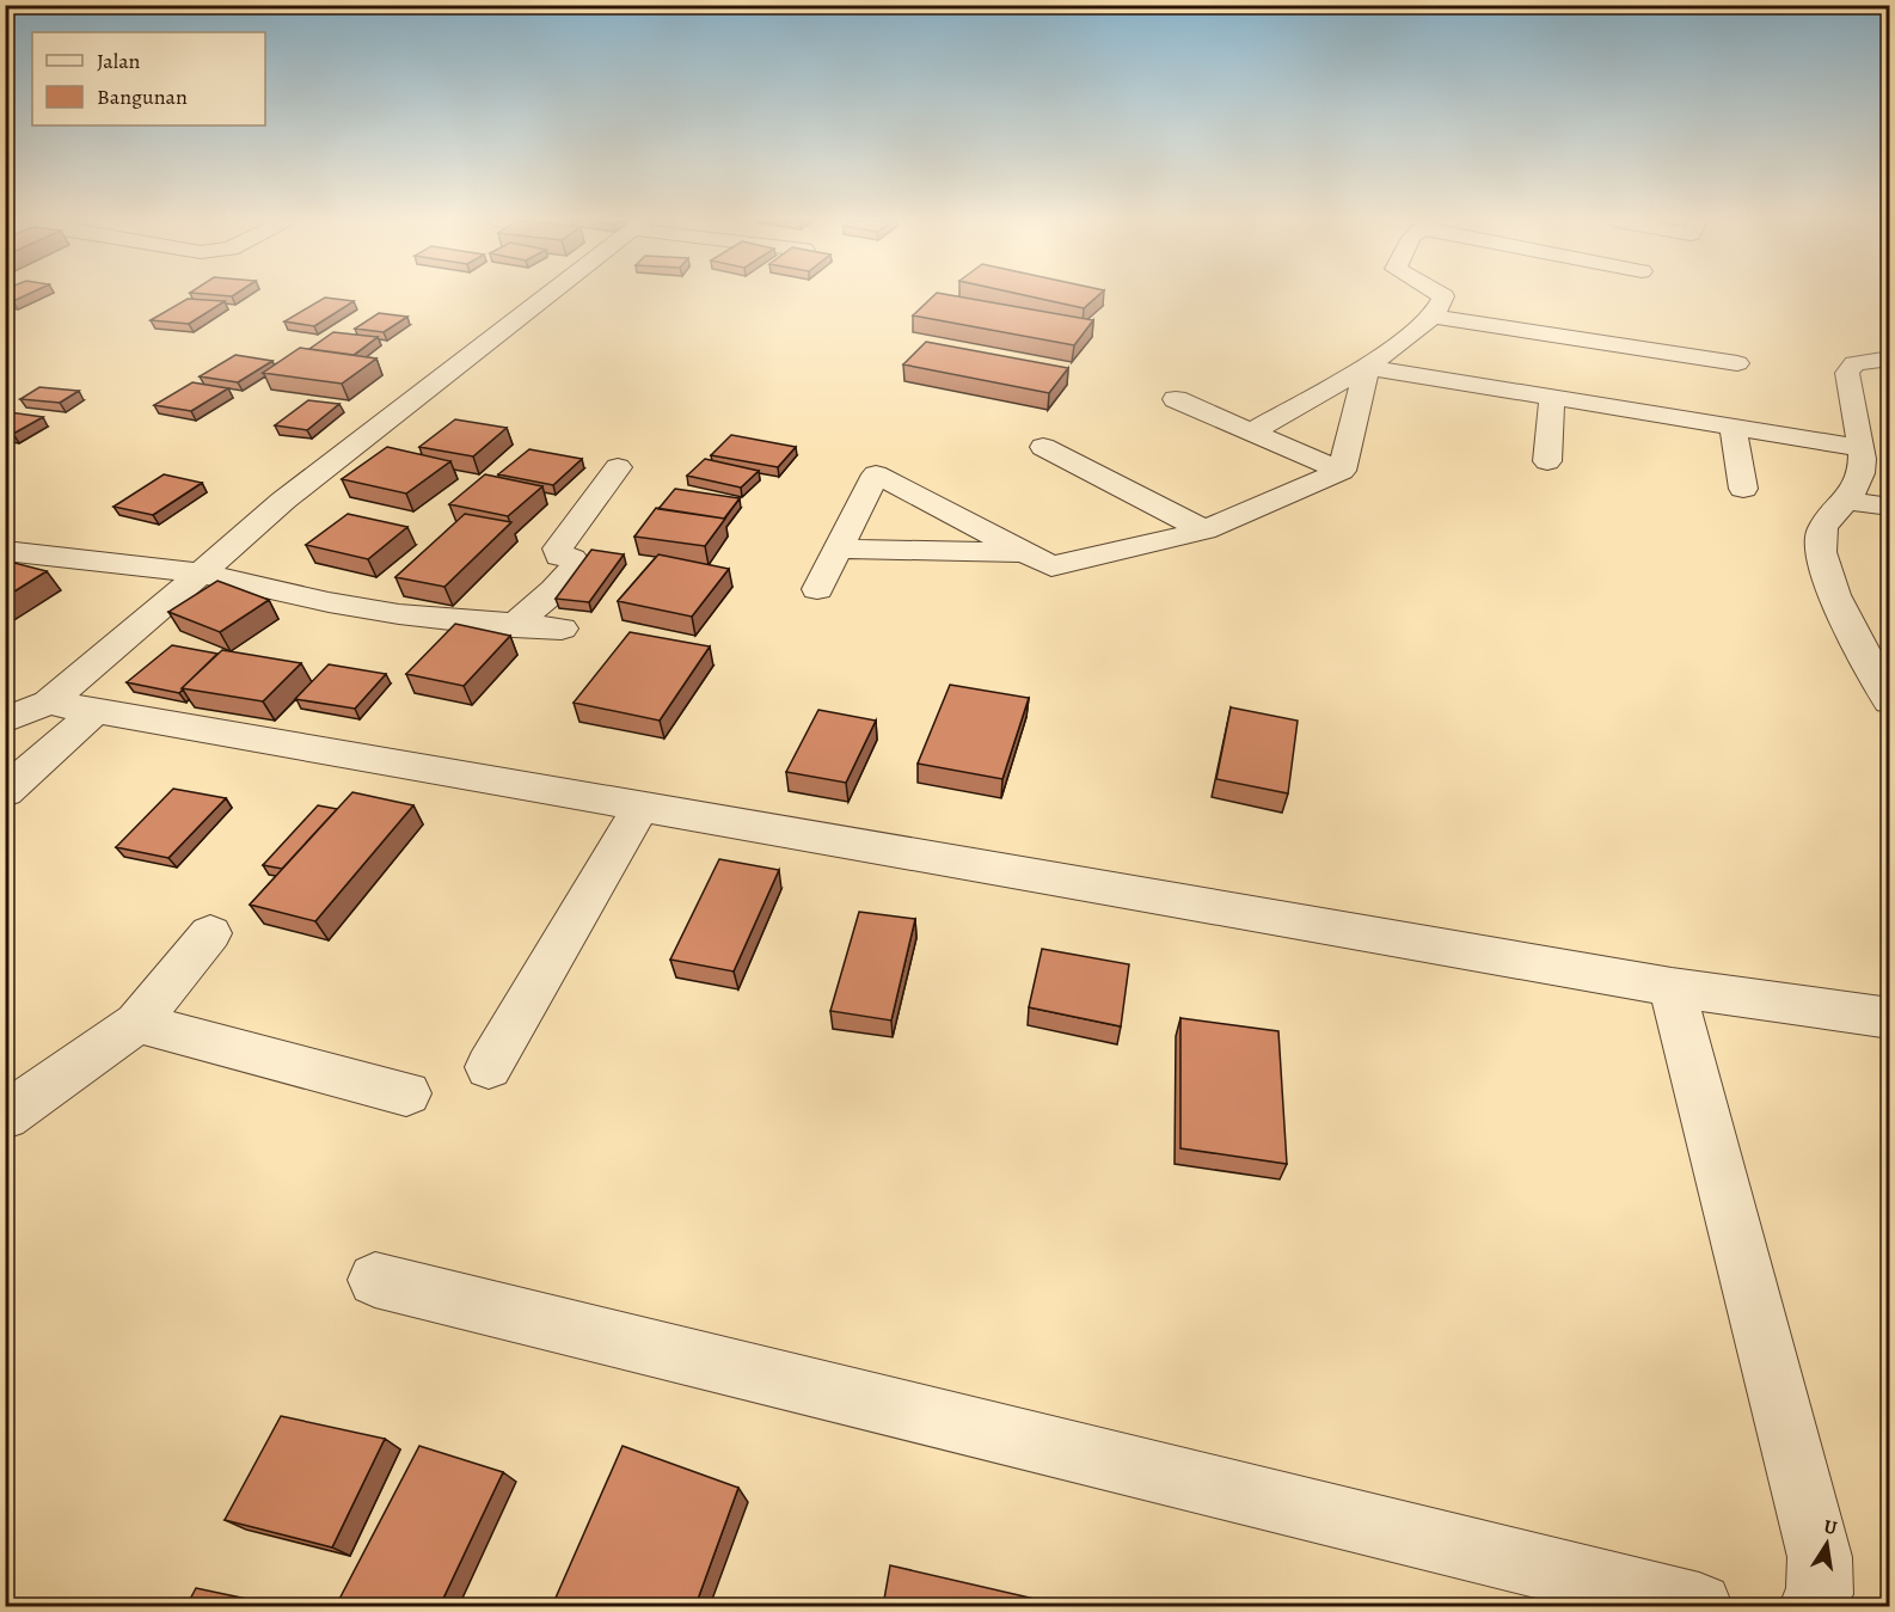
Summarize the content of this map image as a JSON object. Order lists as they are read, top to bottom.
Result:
{
  "legend": ["Jalan", "Bangunan"],
  "north": "top"
}
